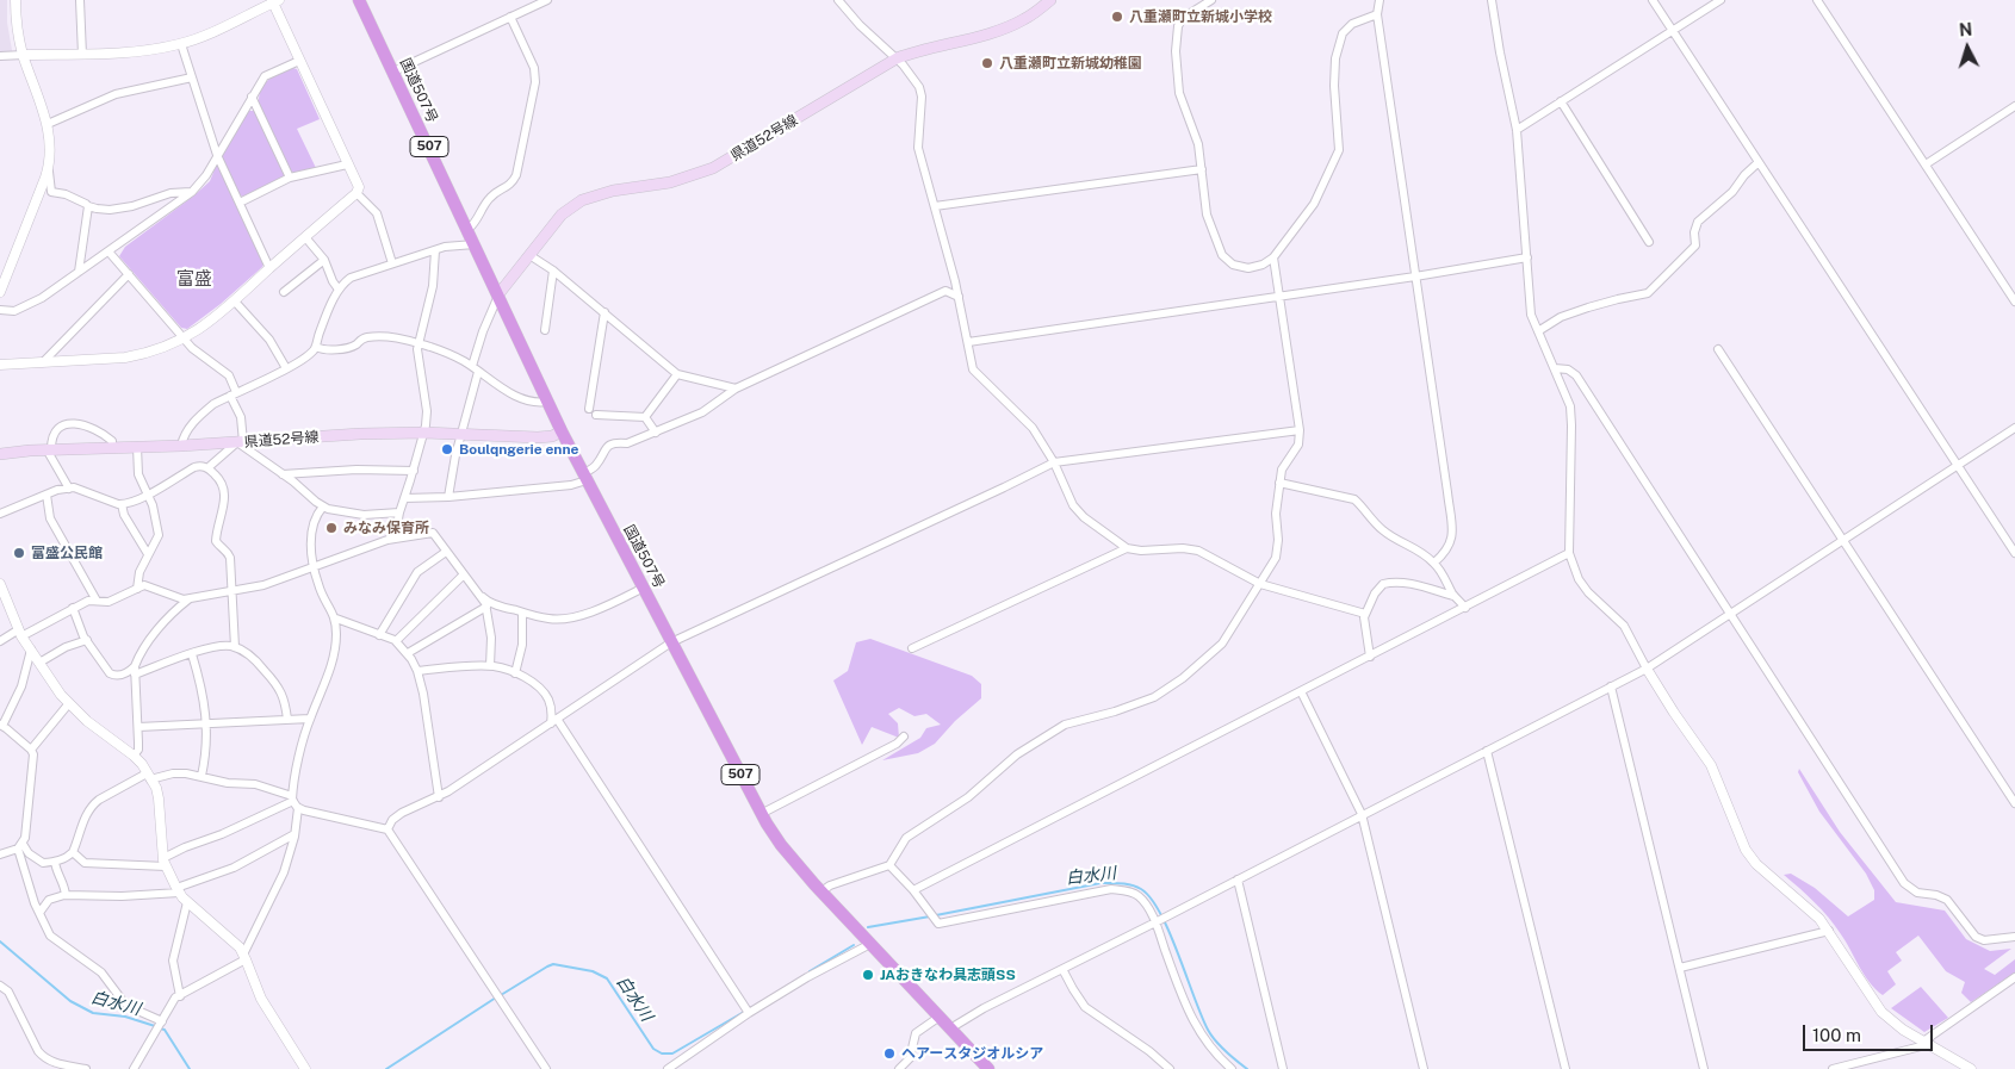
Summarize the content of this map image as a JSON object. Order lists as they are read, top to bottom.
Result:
{
  "streets": {
    "highway": ["国道507号", "507"],
    "main road": ["県道52号線"]
  },
  "crossings": [
    ["国道507号", "県道52号線"]
  ],
  "districts": ["富盛"],
  "water": ["白水川"],
  "places": [
    "八重瀬町立新城小学校",
    "八重瀬町立新城幼稚園",
    "Boulqngerie enne",
    "みなみ保育所",
    "富盛公民館",
    "JAおきなわ具志頭SS",
    "ヘアースタジオルシア"
  ],
  "scale_bar": "100 m",
  "north": "top"
}
